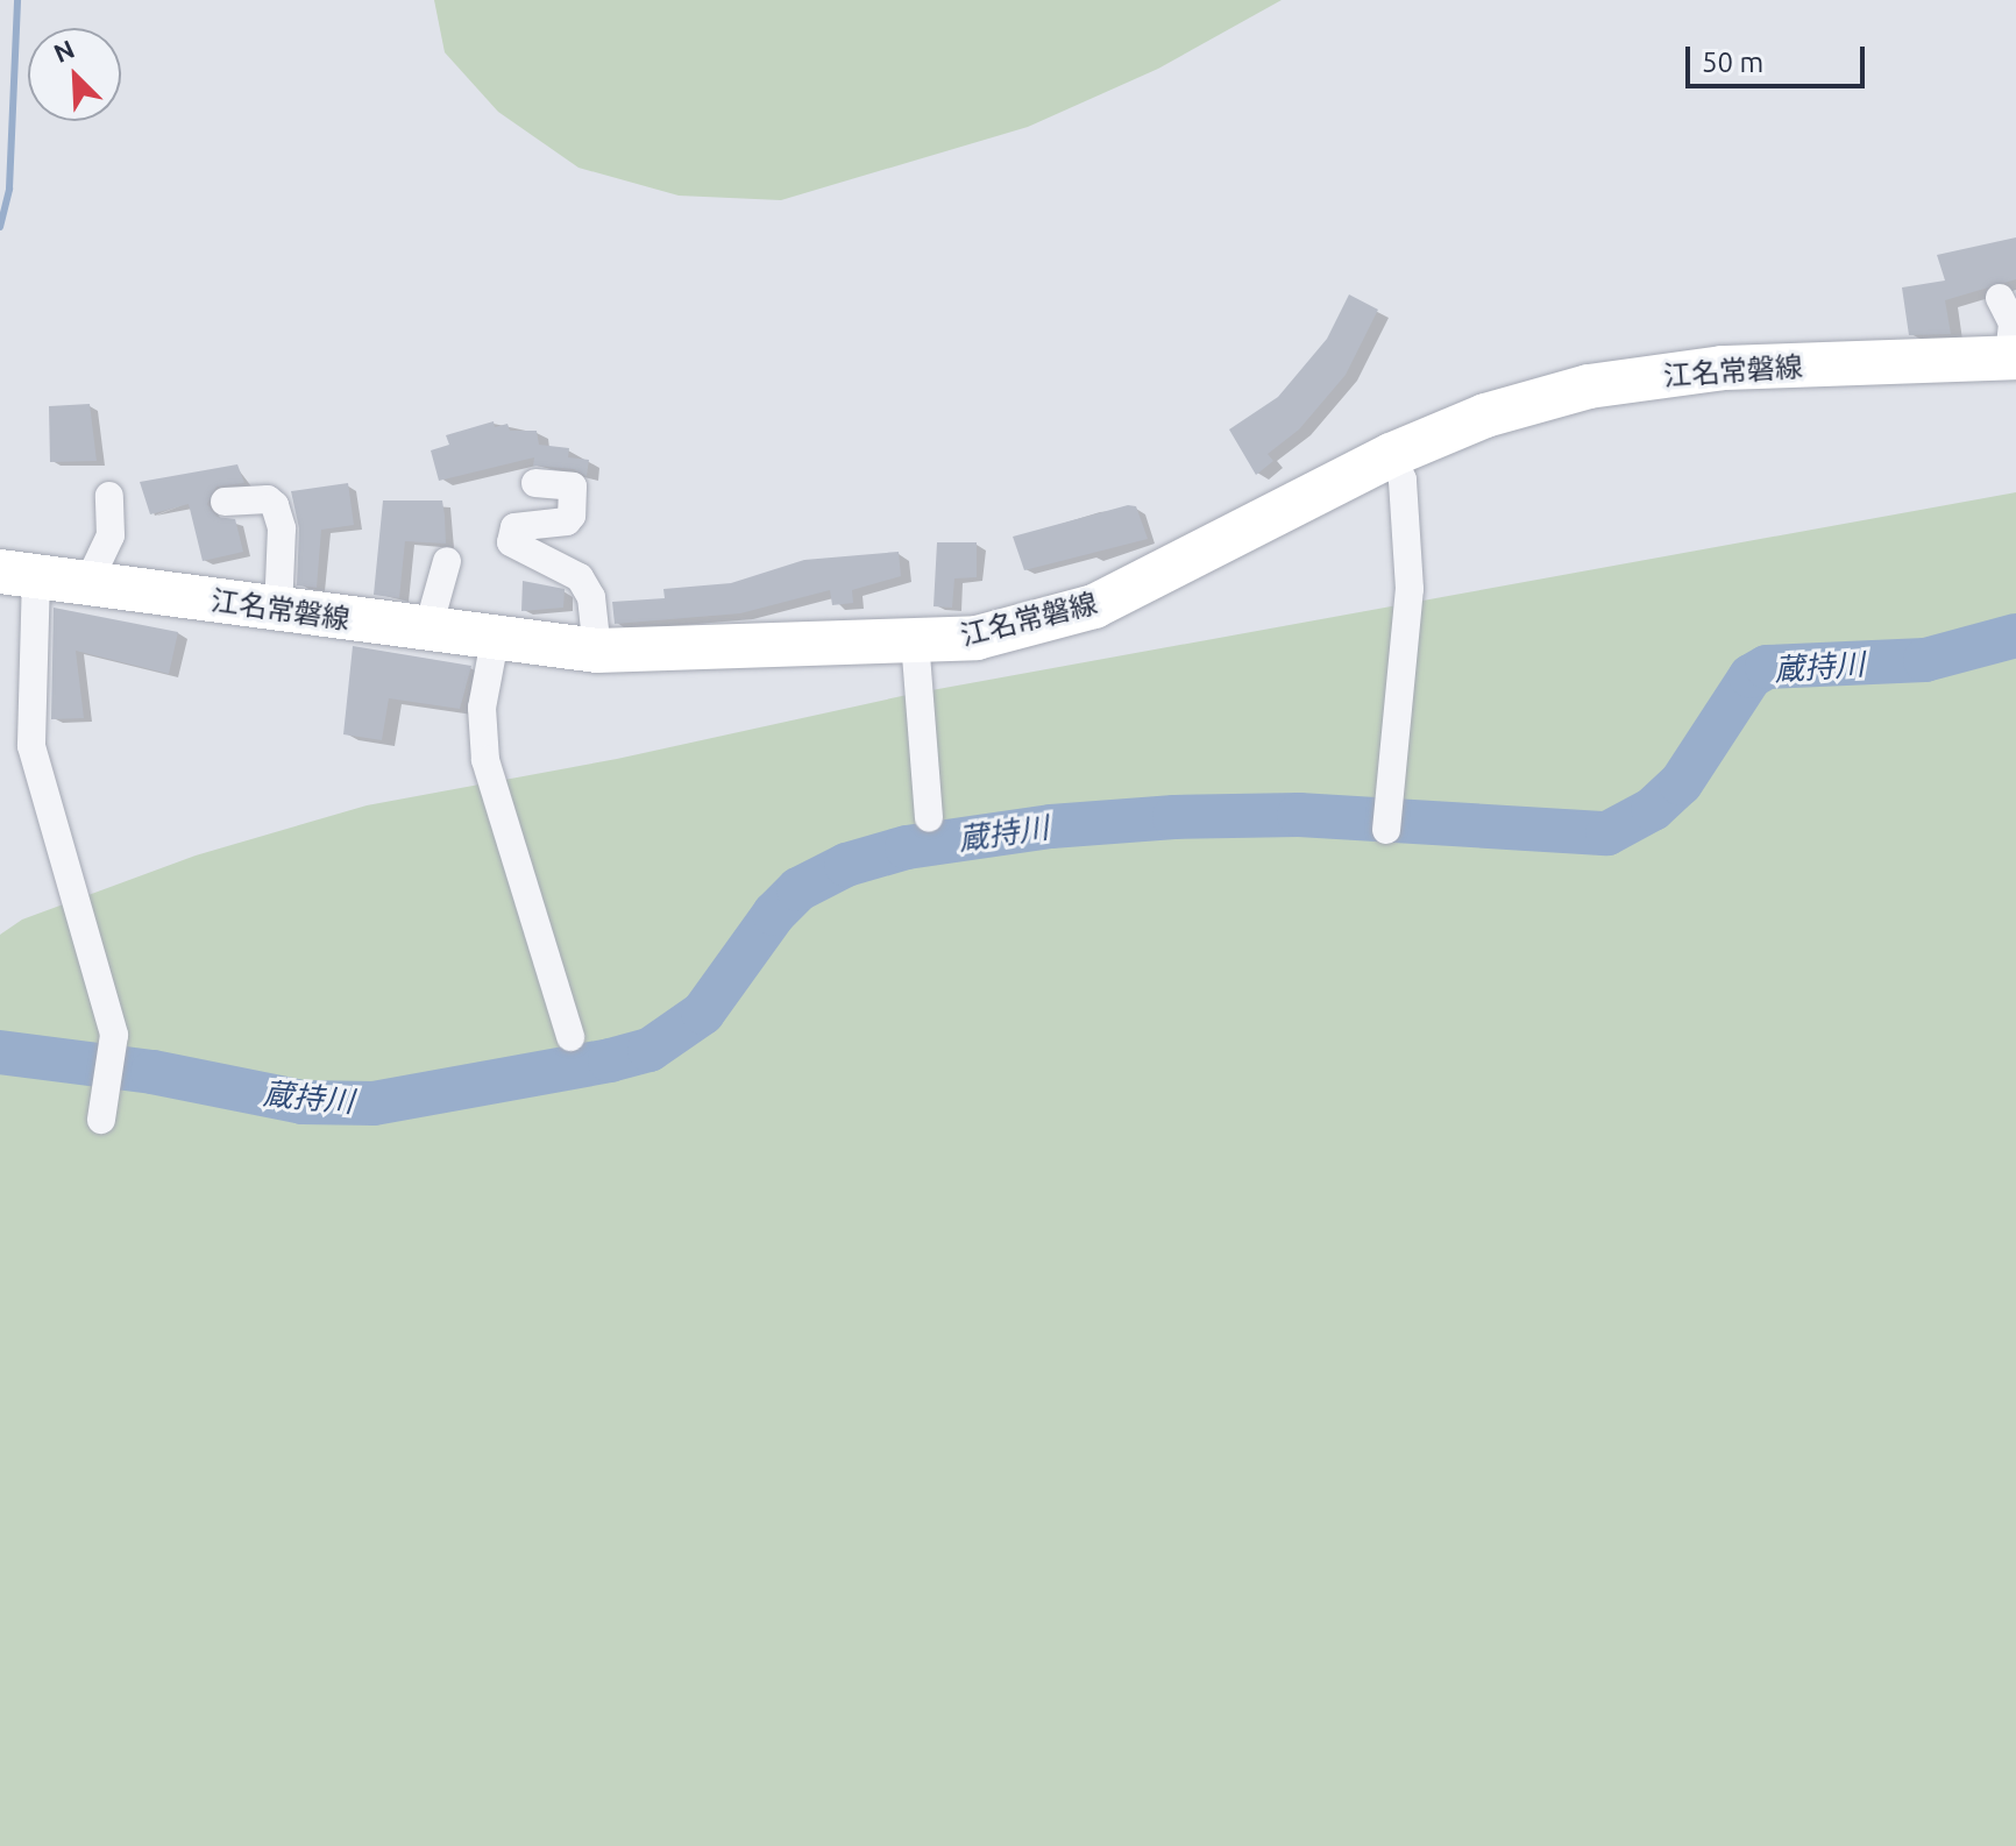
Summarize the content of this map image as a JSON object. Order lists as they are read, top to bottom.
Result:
{
  "streets": {
    "main road": ["江名常磐線"]
  },
  "water": ["蔵持川"],
  "scale_bar": "50 m",
  "north": "top left"
}
